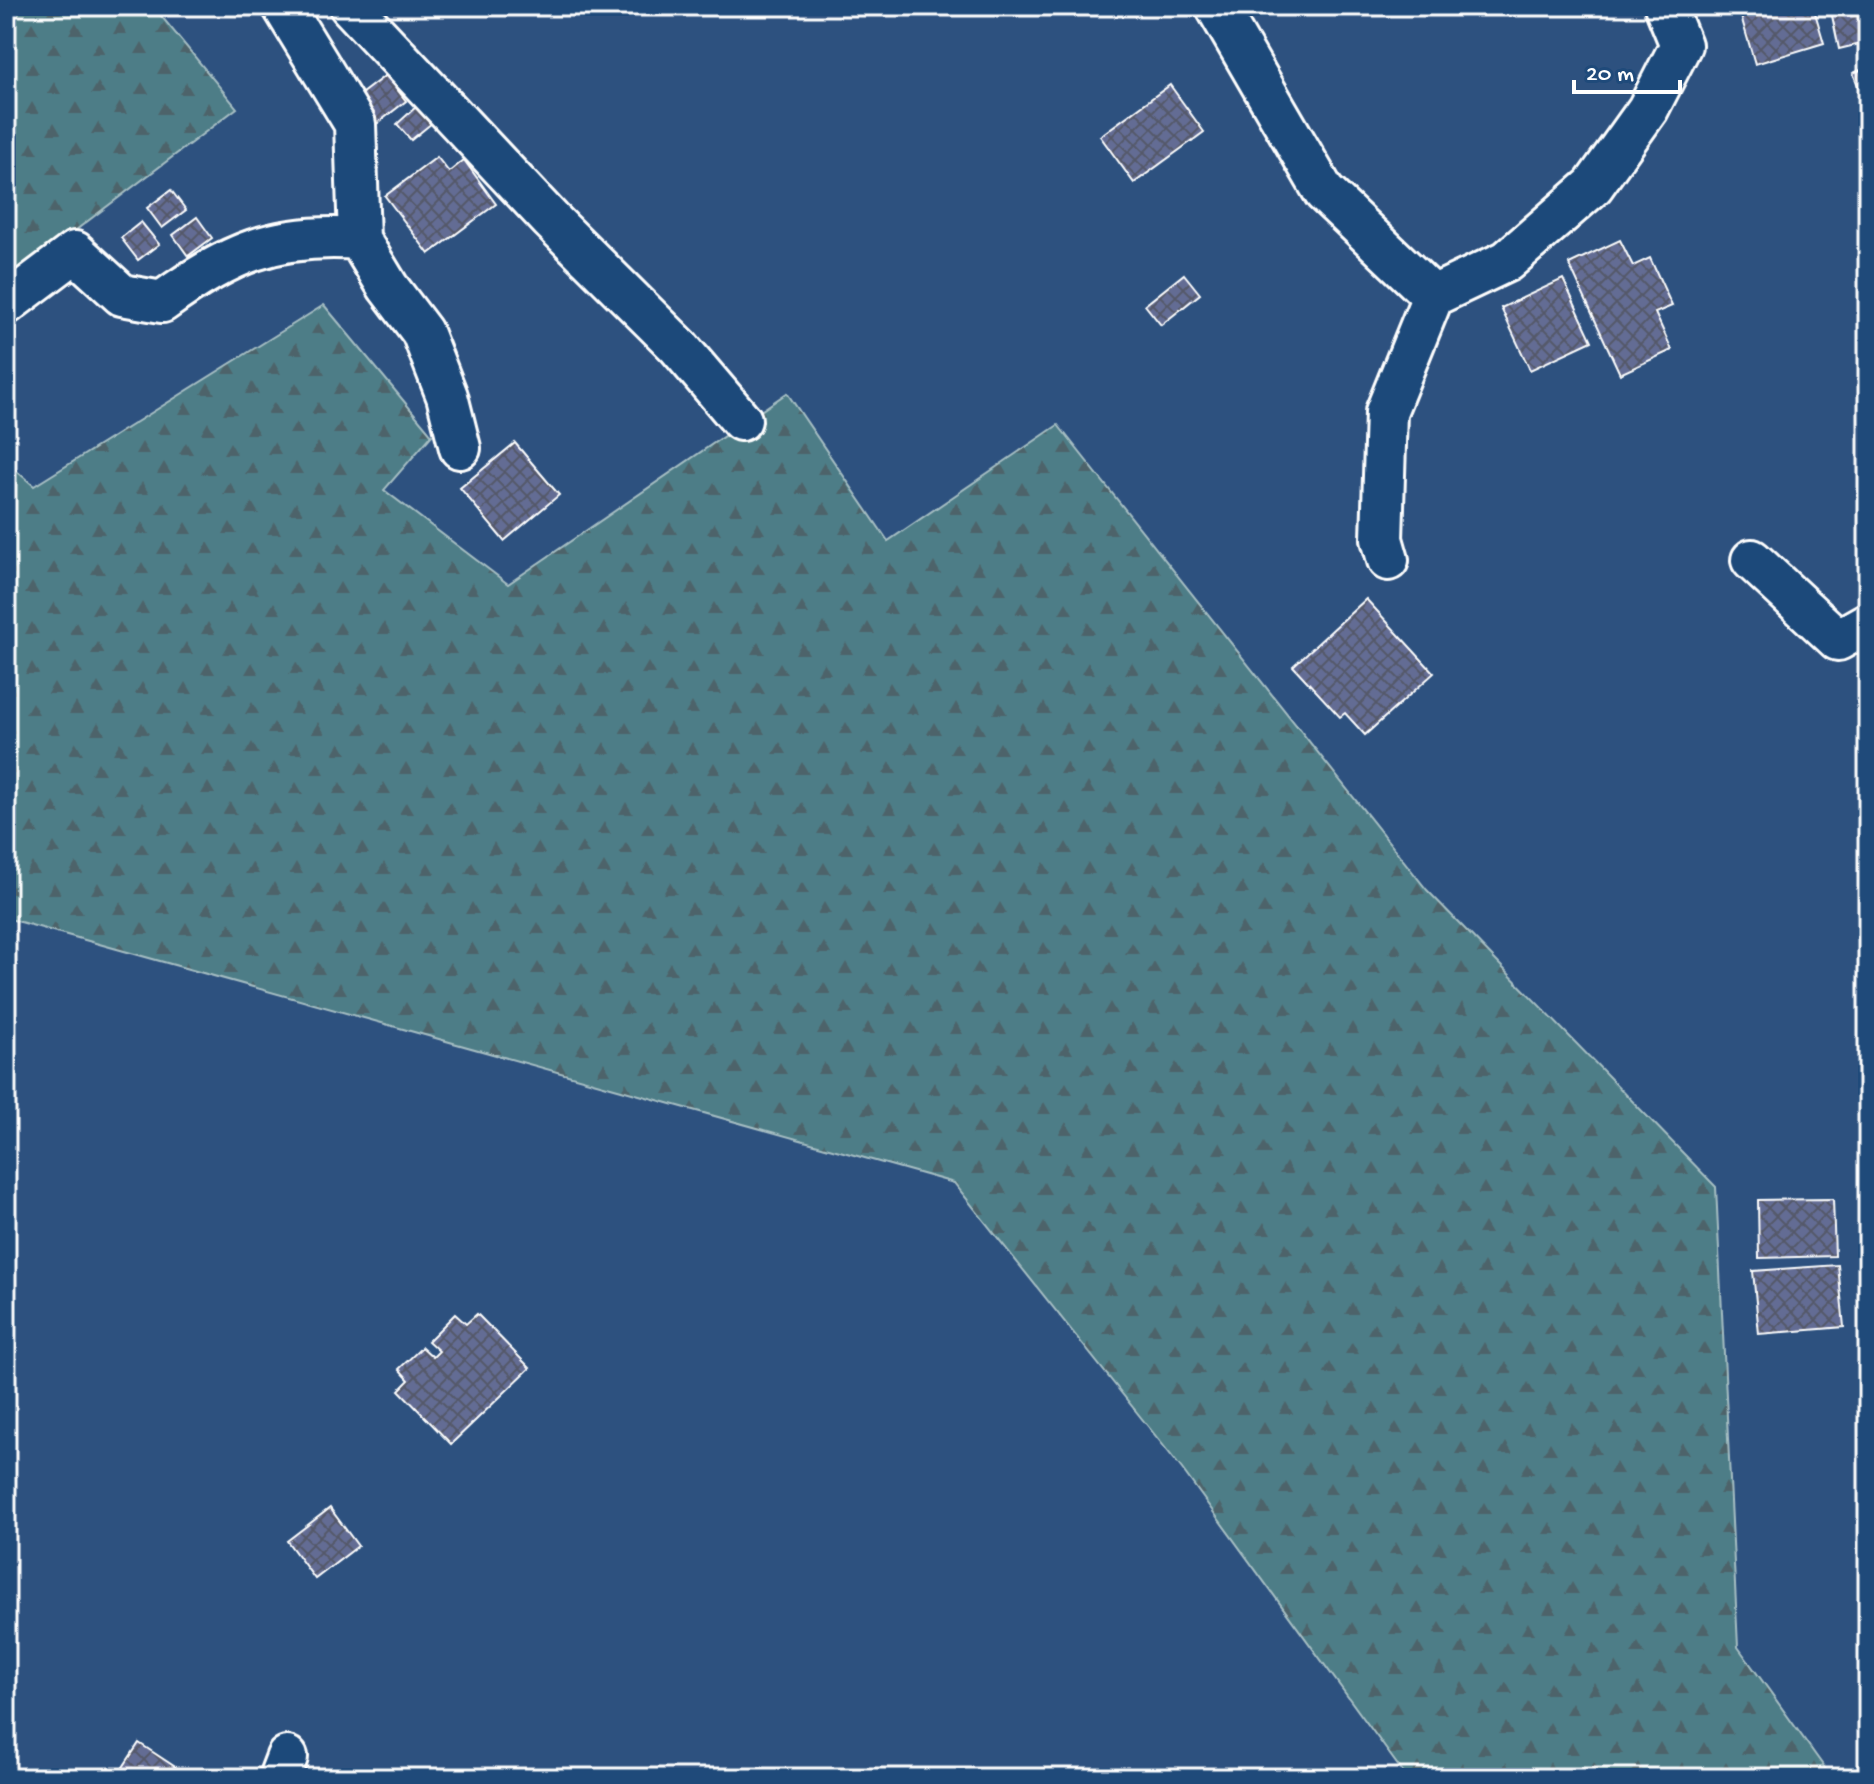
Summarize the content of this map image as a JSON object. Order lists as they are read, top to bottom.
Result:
{
  "scale_bar": "20 m"
}
